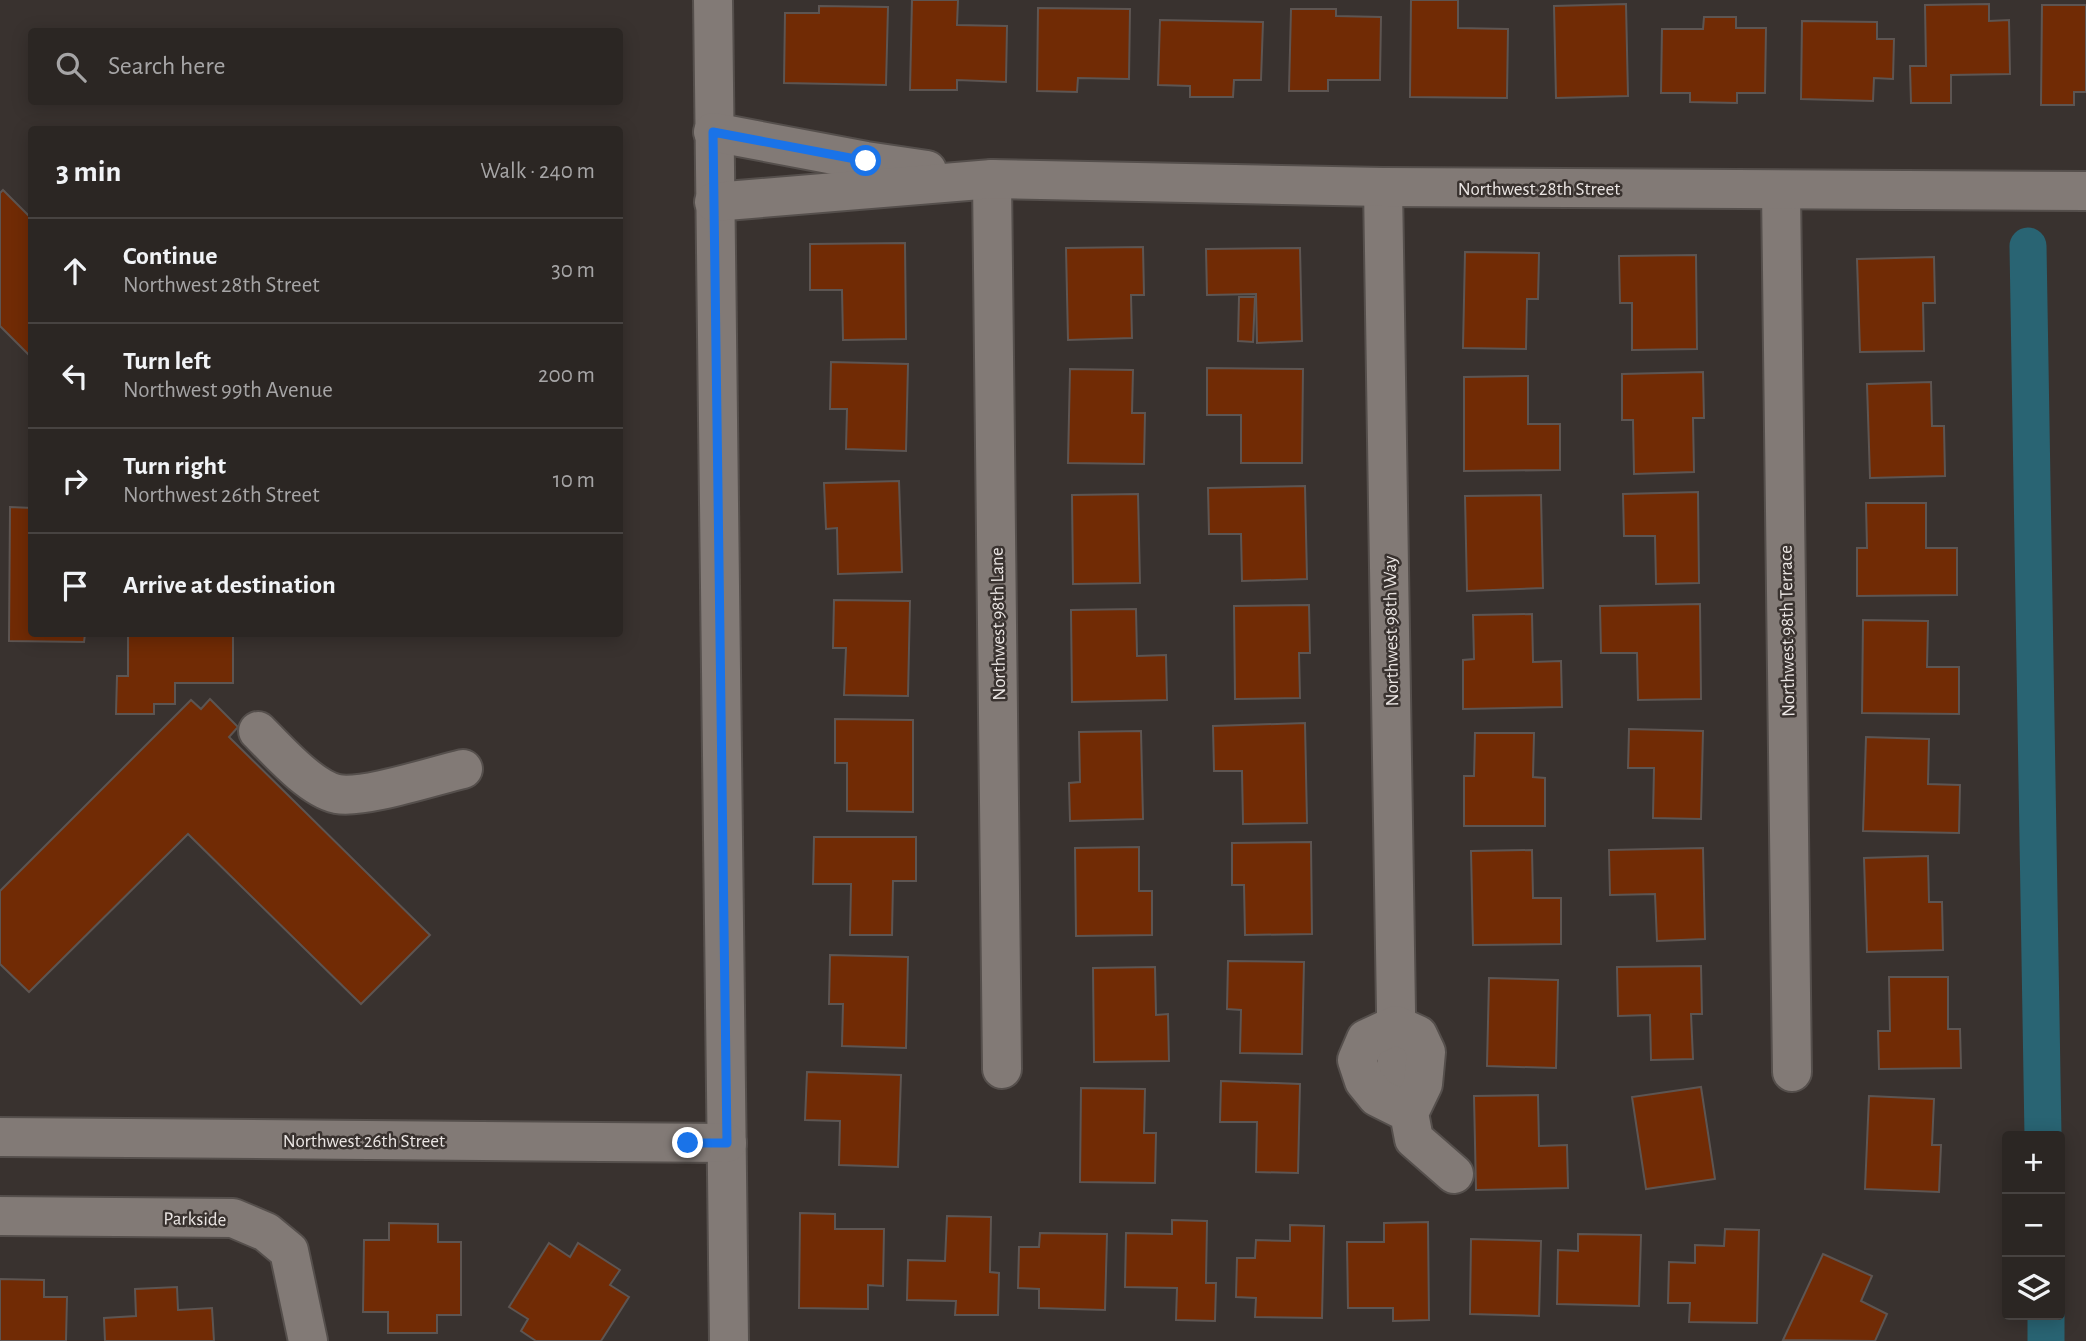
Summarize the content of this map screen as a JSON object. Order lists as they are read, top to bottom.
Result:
{
  "streets": {
    "street": [
      "Northwest 28th Street",
      "Northwest 98th Lane",
      "Northwest 98th Way",
      "Northwest 98th Terrace",
      "Northwest 26th Street",
      "Parkside"
    ]
  },
  "crossings": [
    ["Northwest 28th Street", "Northwest 98th Lane"],
    ["Northwest 28th Street", "Northwest 98th Way"],
    ["Northwest 28th Street", "Northwest 98th Terrace"]
  ],
  "page": {
    "search": "Search here",
    "heading": ["3 min", "Walk · 240 m"],
    "list": [
      ["Continue", "Northwest 28th Street", "30 m"],
      ["Turn left", "Northwest 99th Avenue", "200 m"],
      ["Turn right", "Northwest 26th Street", "10 m"],
      "Arrive at destination"
    ],
    "map_buttons": ["+", "−"]
  }
}
